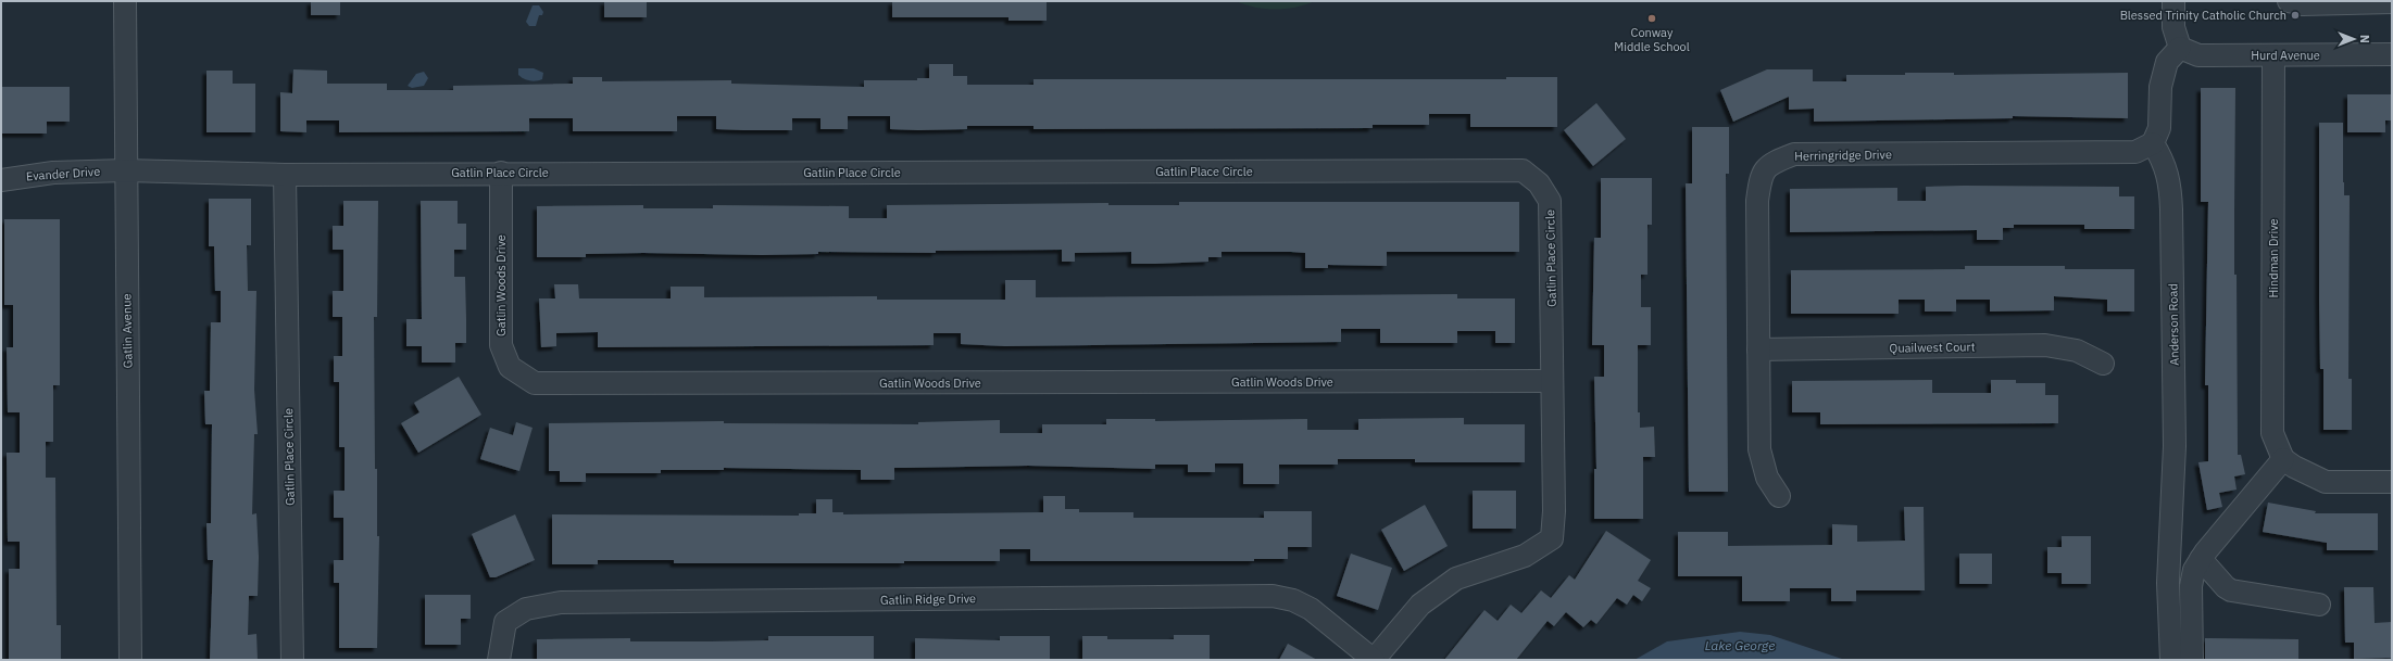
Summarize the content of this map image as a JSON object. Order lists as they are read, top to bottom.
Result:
{
  "streets": {
    "street": [
      "Hurd Avenue",
      "Herringridge Drive",
      "Gatlin Place Circle",
      "Evander Drive",
      "Hindman Drive",
      "Gatlin Woods Drive",
      "Anderson Road",
      "Gatlin Avenue",
      "Quailwest Court",
      "Gatlin Ridge Drive"
    ]
  },
  "crossings": [
    ["Hurd Avenue", "Hindman Drive"],
    ["Herringridge Drive", "Anderson Road"],
    ["Herringridge Drive", "Quailwest Court"],
    ["Gatlin Place Circle", "Evander Drive"],
    ["Gatlin Place Circle", "Gatlin Woods Drive"],
    ["Gatlin Place Circle", "Gatlin Avenue"],
    ["Gatlin Place Circle", "Gatlin Ridge Drive"],
    ["Evander Drive", "Gatlin Avenue"]
  ],
  "water": ["Lake George"],
  "places": ["Blessed Trinity Catholic Church", "Conway Middle School"],
  "north": "right"
}
